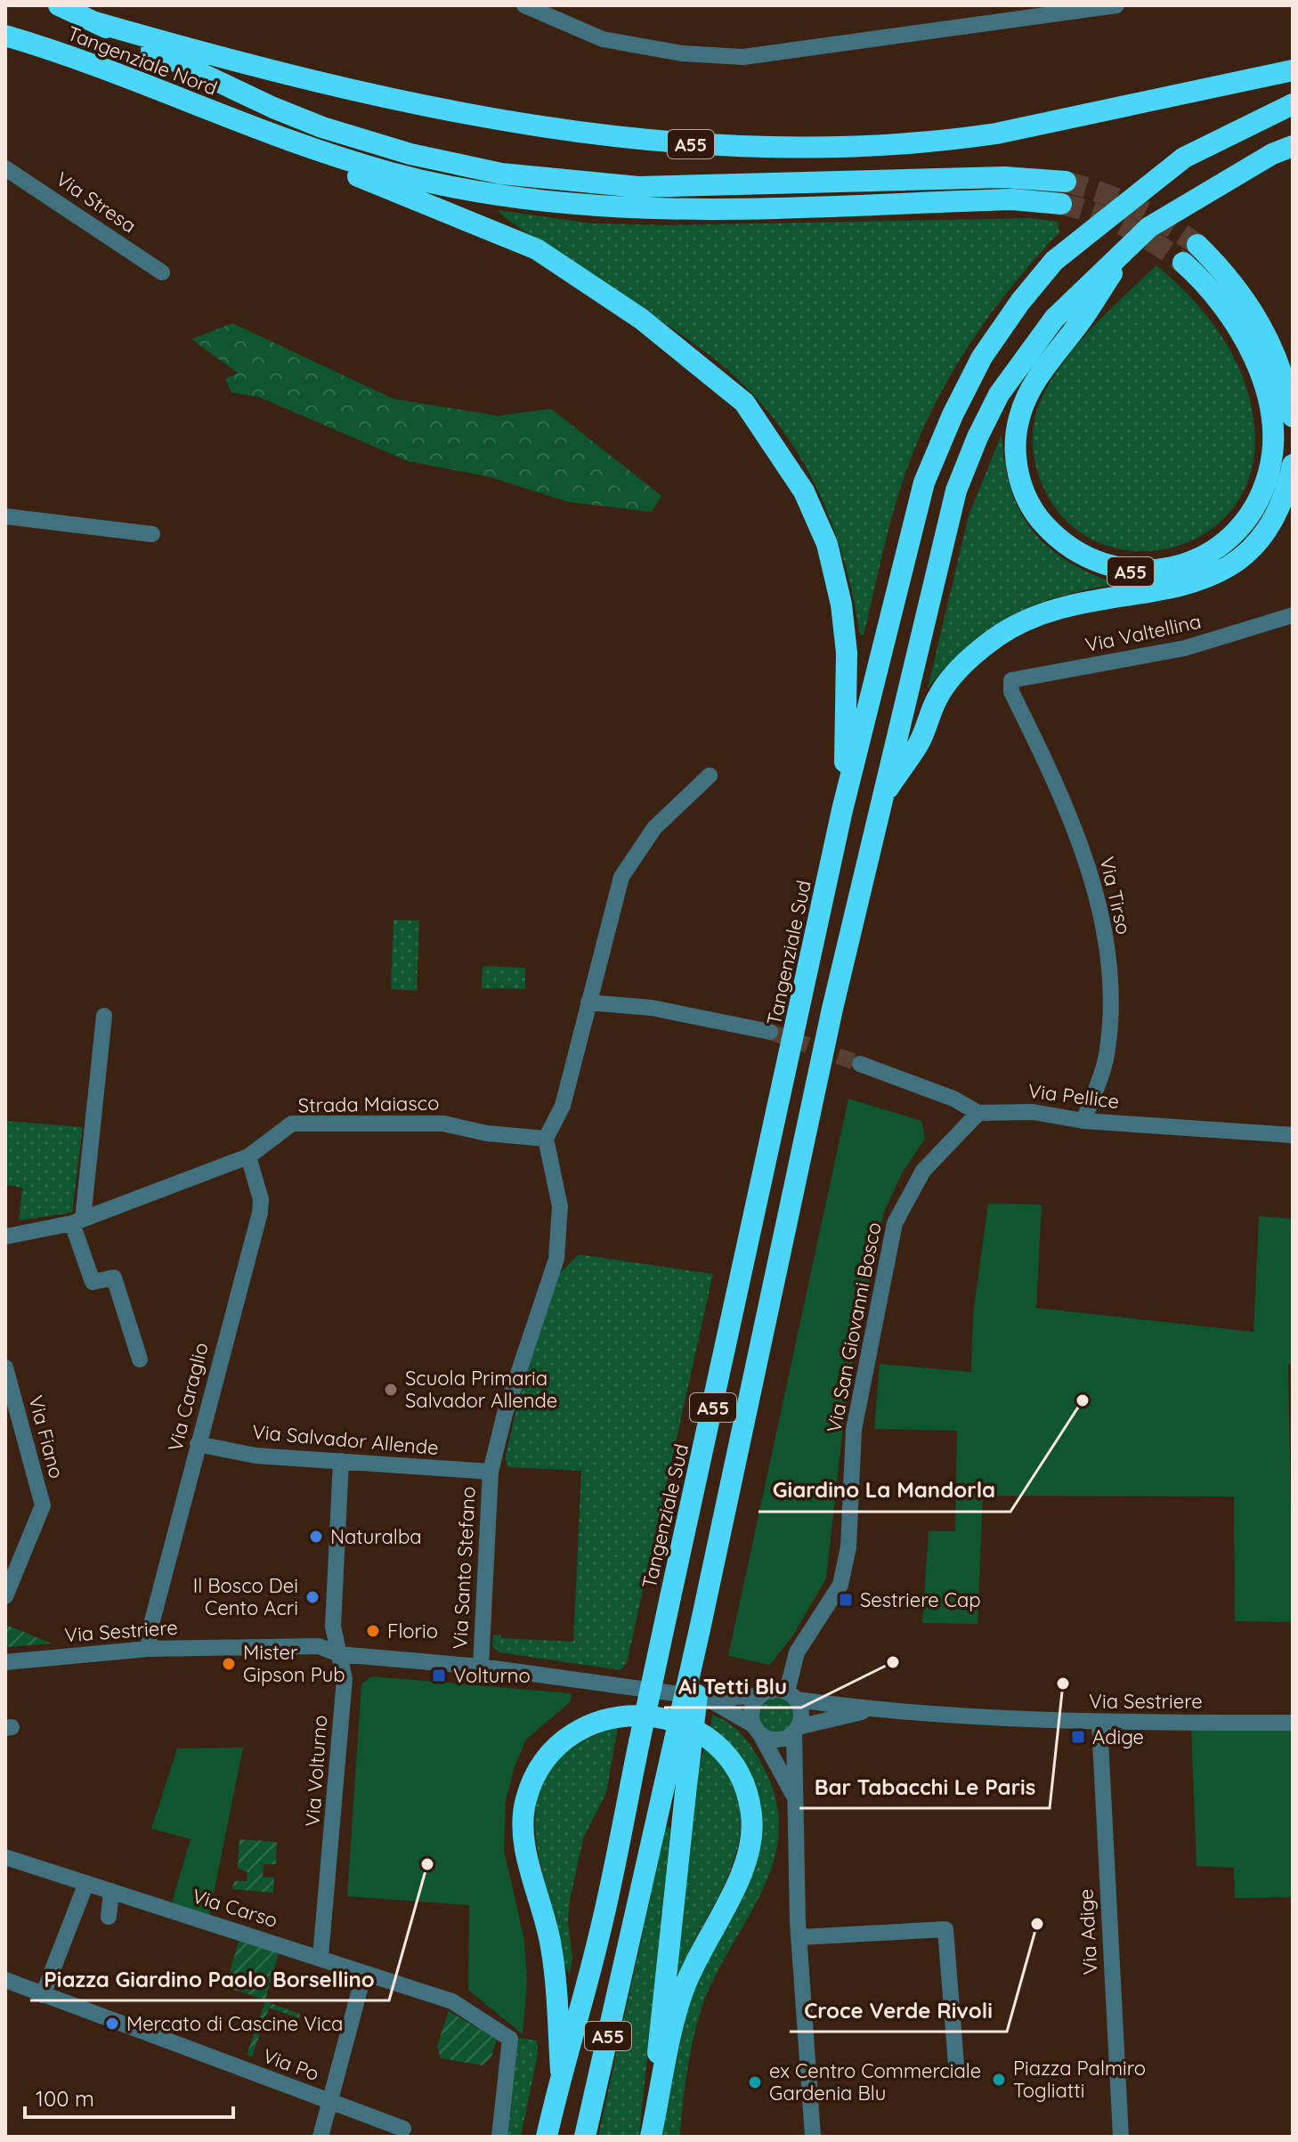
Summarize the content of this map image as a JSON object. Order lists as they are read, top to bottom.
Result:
{
  "streets": {
    "highway": ["Tangenziale Nord", "A55", "Tangenziale Sud"],
    "street": [
      "Via Stresa",
      "Via Valtellina",
      "Via Tirso",
      "Via Pellice",
      "Strada Maiasco",
      "Via San Giovanni Bosco",
      "Via Caraglio",
      "Via Fiano",
      "Via Salvador Allende",
      "Via Santo Stefano",
      "Via Sestriere",
      "Via Volturno",
      "Via Carso",
      "Via Adige",
      "Via Po"
    ]
  },
  "crossings": [
    ["Tangenziale Nord", "A55"],
    ["A55", "Tangenziale Sud"],
    ["Via Valtellina", "Via Tirso"],
    ["Via Tirso", "Via Pellice"],
    ["Via Pellice", "Via San Giovanni Bosco"],
    ["Strada Maiasco", "Via Caraglio"],
    ["Via San Giovanni Bosco", "Via Sestriere"],
    ["Via Caraglio", "Via Salvador Allende"],
    ["Via Caraglio", "Via Sestriere"],
    ["Via Salvador Allende", "Via Santo Stefano"],
    ["Via Salvador Allende", "Via Volturno"],
    ["Via Santo Stefano", "Via Sestriere"],
    ["Via Sestriere", "Via Volturno"],
    ["Via Sestriere", "Via Adige"],
    ["Via Volturno", "Via Carso"]
  ],
  "places": {
    "other": [
      "Scuola Primaria Salvador Allende",
      "Giardino La Mandorla",
      "Naturalba",
      "Il Bosco Dei Cento Acri",
      "Florio",
      "Ai Tetti Blu",
      "Mister Gipson Pub",
      "Bar Tabacchi Le Paris",
      "Piazza Giardino Paolo Borsellino",
      "Croce Verde Rivoli",
      "Mercato di Cascine Vica",
      "Piazza Palmiro Togliatti",
      "ex Centro Commerciale Gardenia Blu"
    ],
    "transit": ["Sestriere Cap", "Volturno", "Adige"]
  },
  "scale_bar": "100 m"
}
